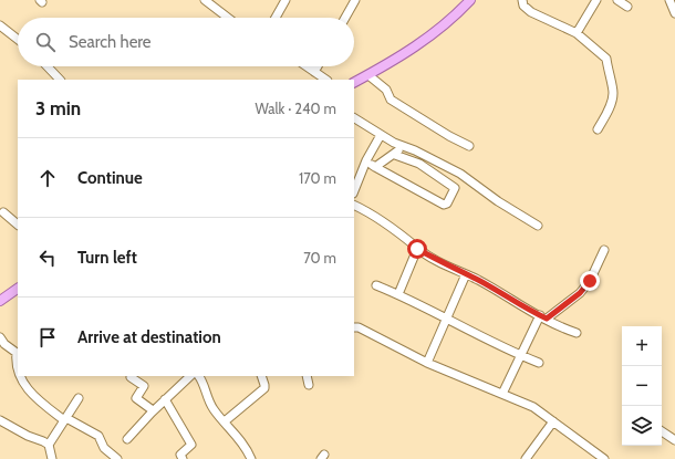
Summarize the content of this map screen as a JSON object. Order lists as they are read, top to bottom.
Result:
{
  "page": {
    "search": "Search here",
    "heading": ["3 min", "Walk · 240 m"],
    "list": [
      ["Continue", "170 m"],
      ["Turn left", "70 m"],
      "Arrive at destination"
    ],
    "map_buttons": ["+", "−"]
  }
}
